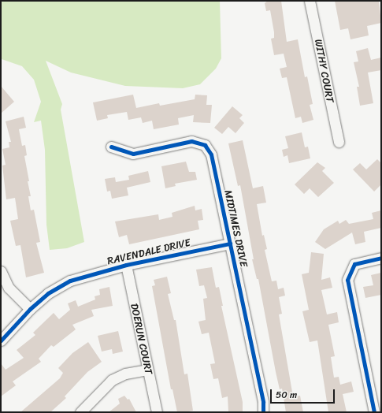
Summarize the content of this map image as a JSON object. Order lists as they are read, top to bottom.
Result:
{
  "streets": {
    "street": [
      "WITHY COURT",
      "MIDTIMES DRIVE",
      "RAVENDALE DRIVE",
      "DOERUN COURT"
    ]
  },
  "crossings": [
    ["MIDTIMES DRIVE", "RAVENDALE DRIVE"],
    ["RAVENDALE DRIVE", "DOERUN COURT"]
  ],
  "scale_bar": "50 m"
}
